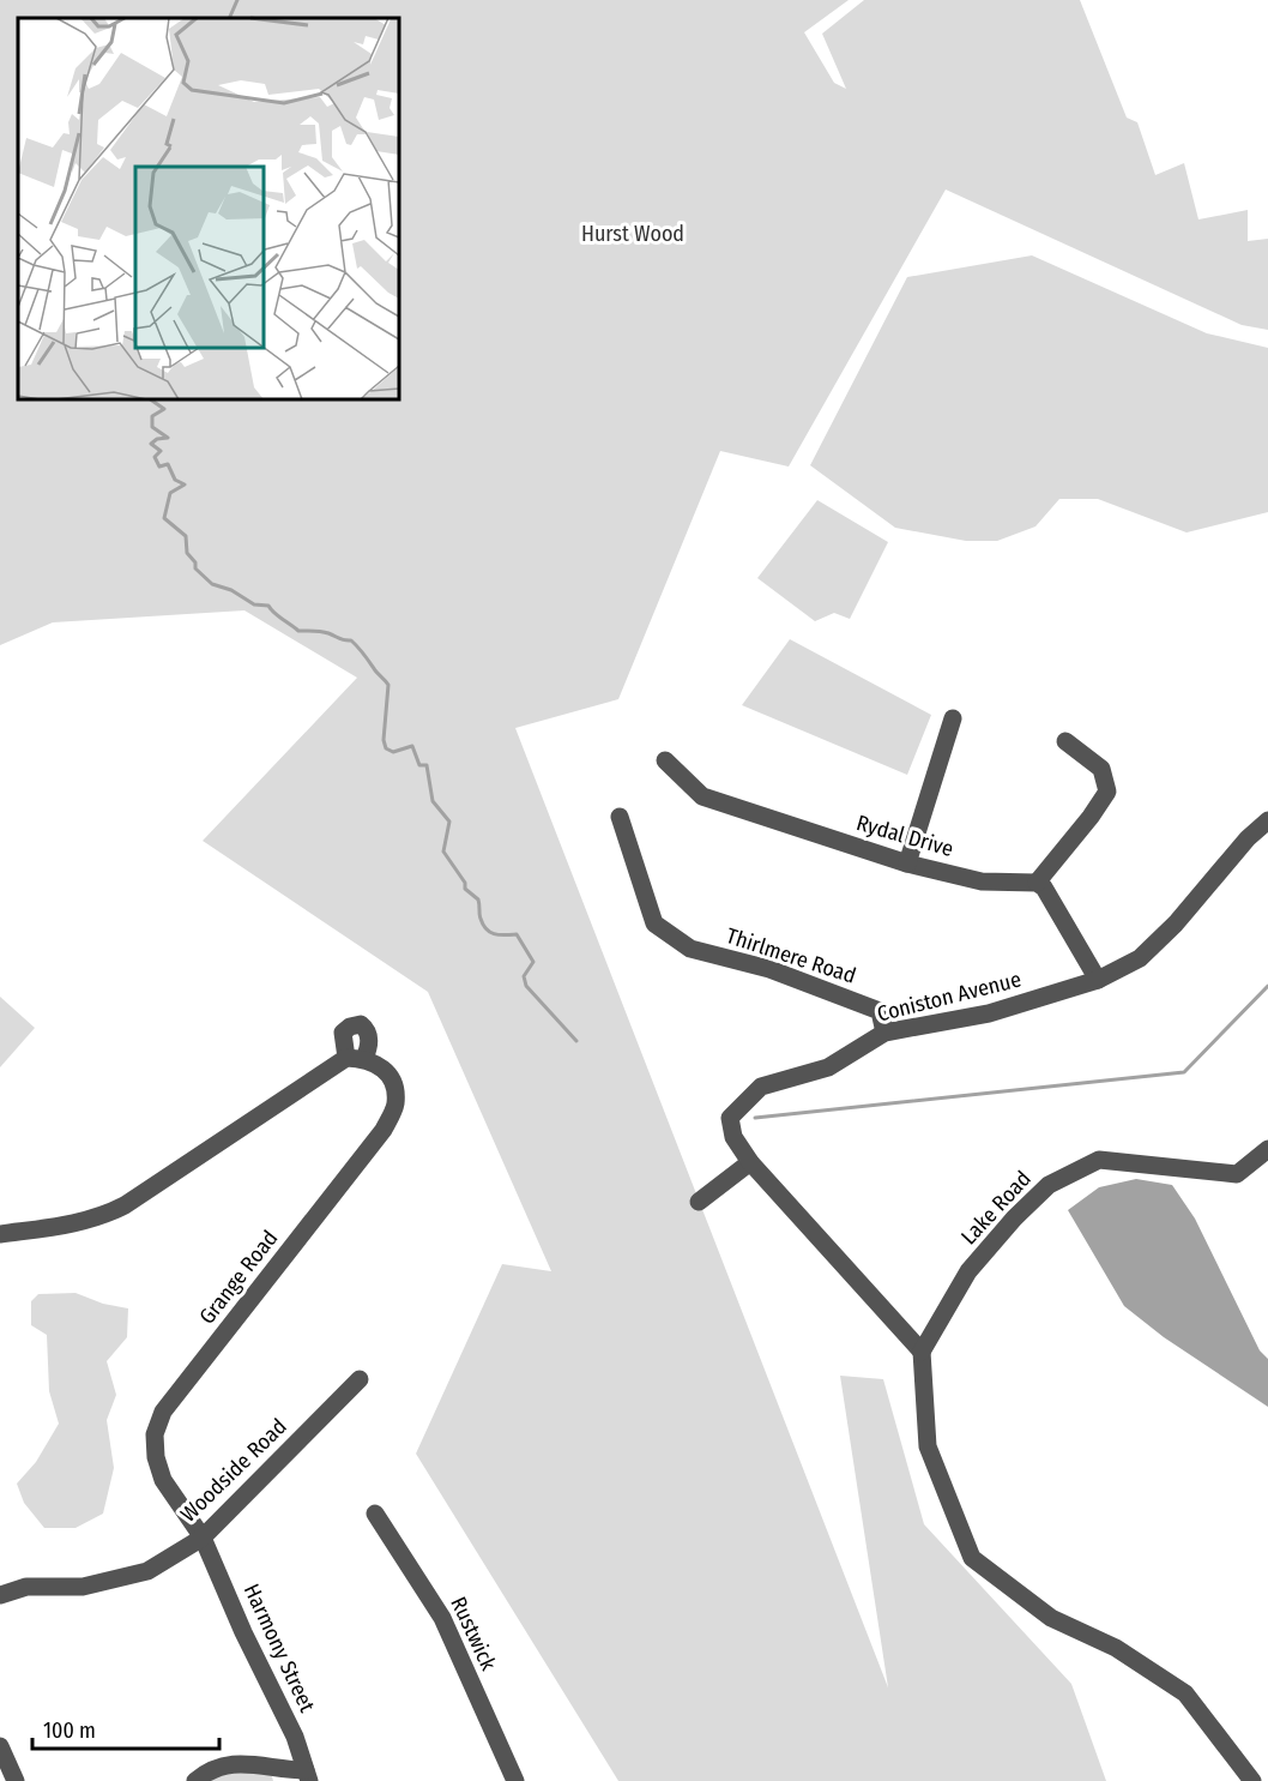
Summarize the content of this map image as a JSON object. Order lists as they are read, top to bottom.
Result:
{
  "streets": {
    "street": [
      "Rydal Drive",
      "Thirlmere Road",
      "Coniston Avenue",
      "Lake Road",
      "Grange Road",
      "Woodside Road",
      "Rustwick",
      "Harmony Street"
    ]
  },
  "crossings": [
    ["Thirlmere Road", "Coniston Avenue"],
    ["Coniston Avenue", "Lake Road"],
    ["Grange Road", "Woodside Road"],
    ["Grange Road", "Harmony Street"],
    ["Woodside Road", "Harmony Street"]
  ],
  "parks": ["Hurst Wood"],
  "scale_bar": "100 m"
}
